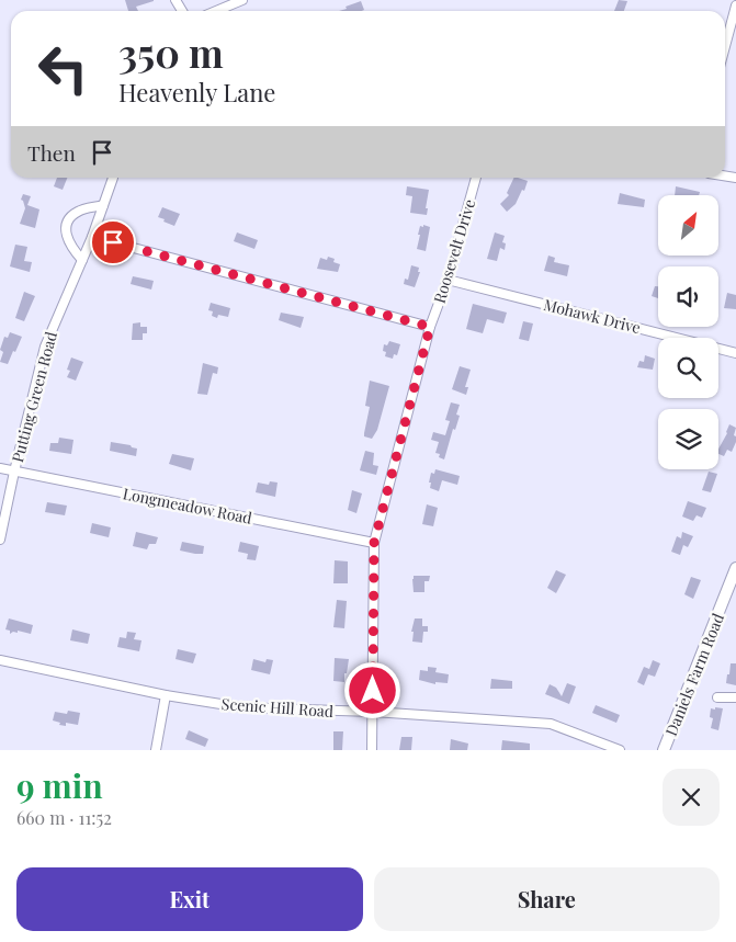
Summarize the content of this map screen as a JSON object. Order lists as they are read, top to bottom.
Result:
{
  "streets": {
    "main road": ["Daniels Farm Road"],
    "street": [
      "Roosevelt Drive",
      "Mohawk Drive",
      "Putting Green Road",
      "Longmeadow Road",
      "Scenic Hill Road"
    ]
  },
  "crossings": [
    ["Roosevelt Drive", "Mohawk Drive"],
    ["Roosevelt Drive", "Longmeadow Road"],
    ["Roosevelt Drive", "Scenic Hill Road"],
    ["Putting Green Road", "Longmeadow Road"]
  ],
  "north": "top right",
  "page": {
    "turn": ["350 m", "Heavenly Lane"],
    "then": "Then",
    "heading": ["9 min", "660 m · 11:52"],
    "buttons": ["Exit", "Share"]
  }
}
